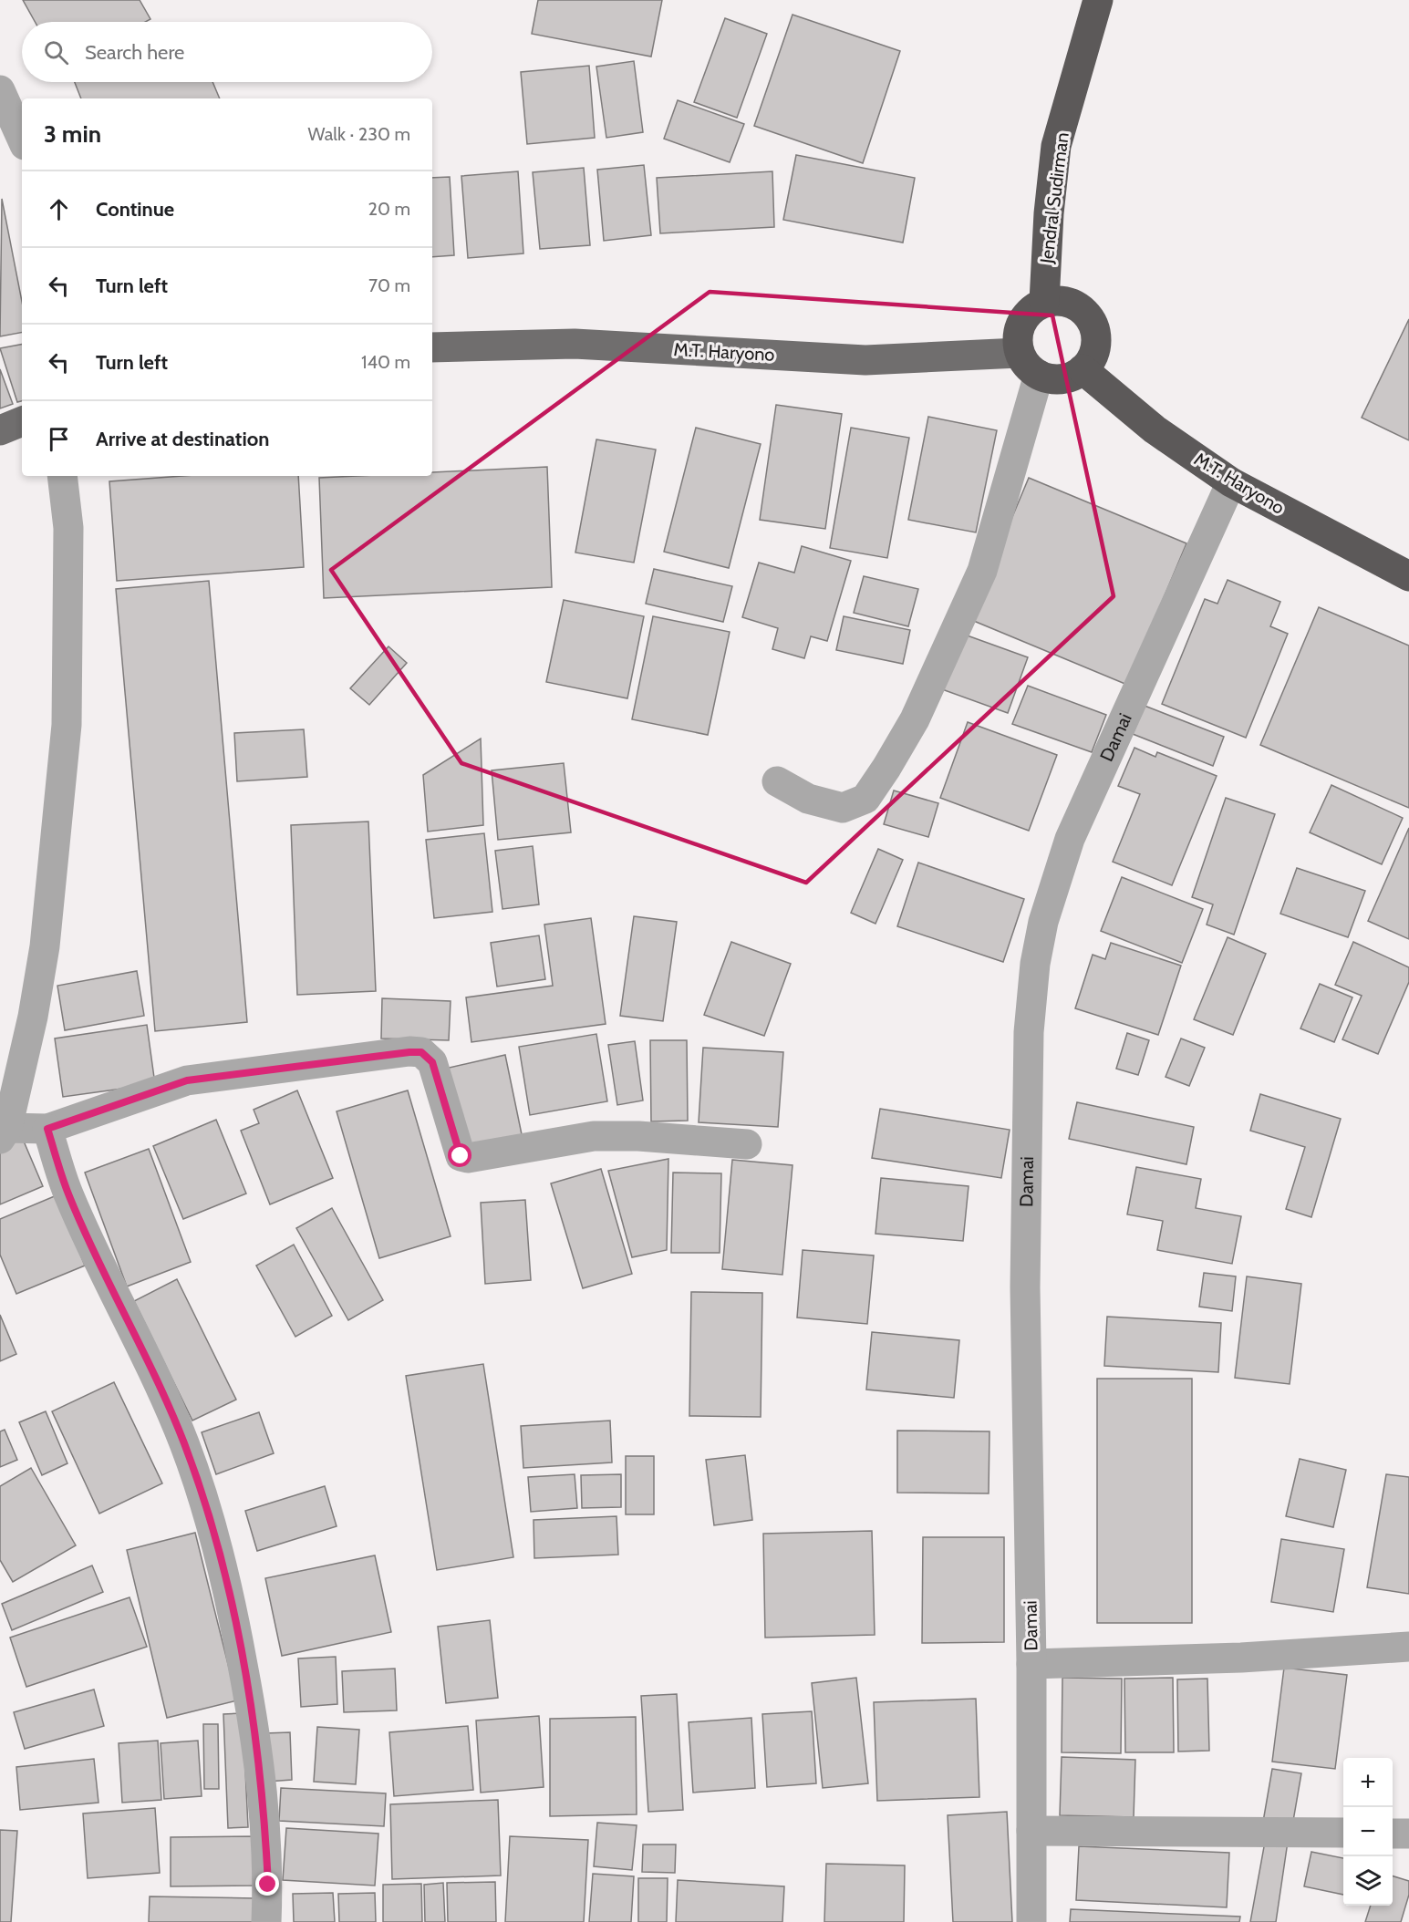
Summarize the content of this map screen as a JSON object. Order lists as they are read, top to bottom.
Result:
{
  "streets": {
    "highway": ["Jendral Sudirman", "M.T. Haryono"],
    "street": ["Damai"]
  },
  "crossings": [
    ["Jendral Sudirman", "M.T. Haryono"],
    ["M.T. Haryono", "Damai"]
  ],
  "page": {
    "search": "Search here",
    "heading": ["3 min", "Walk · 230 m"],
    "list": [
      ["Continue", "20 m"],
      ["Turn left", "70 m"],
      ["Turn left", "140 m"],
      "Arrive at destination"
    ],
    "map_buttons": ["+", "−"]
  }
}
